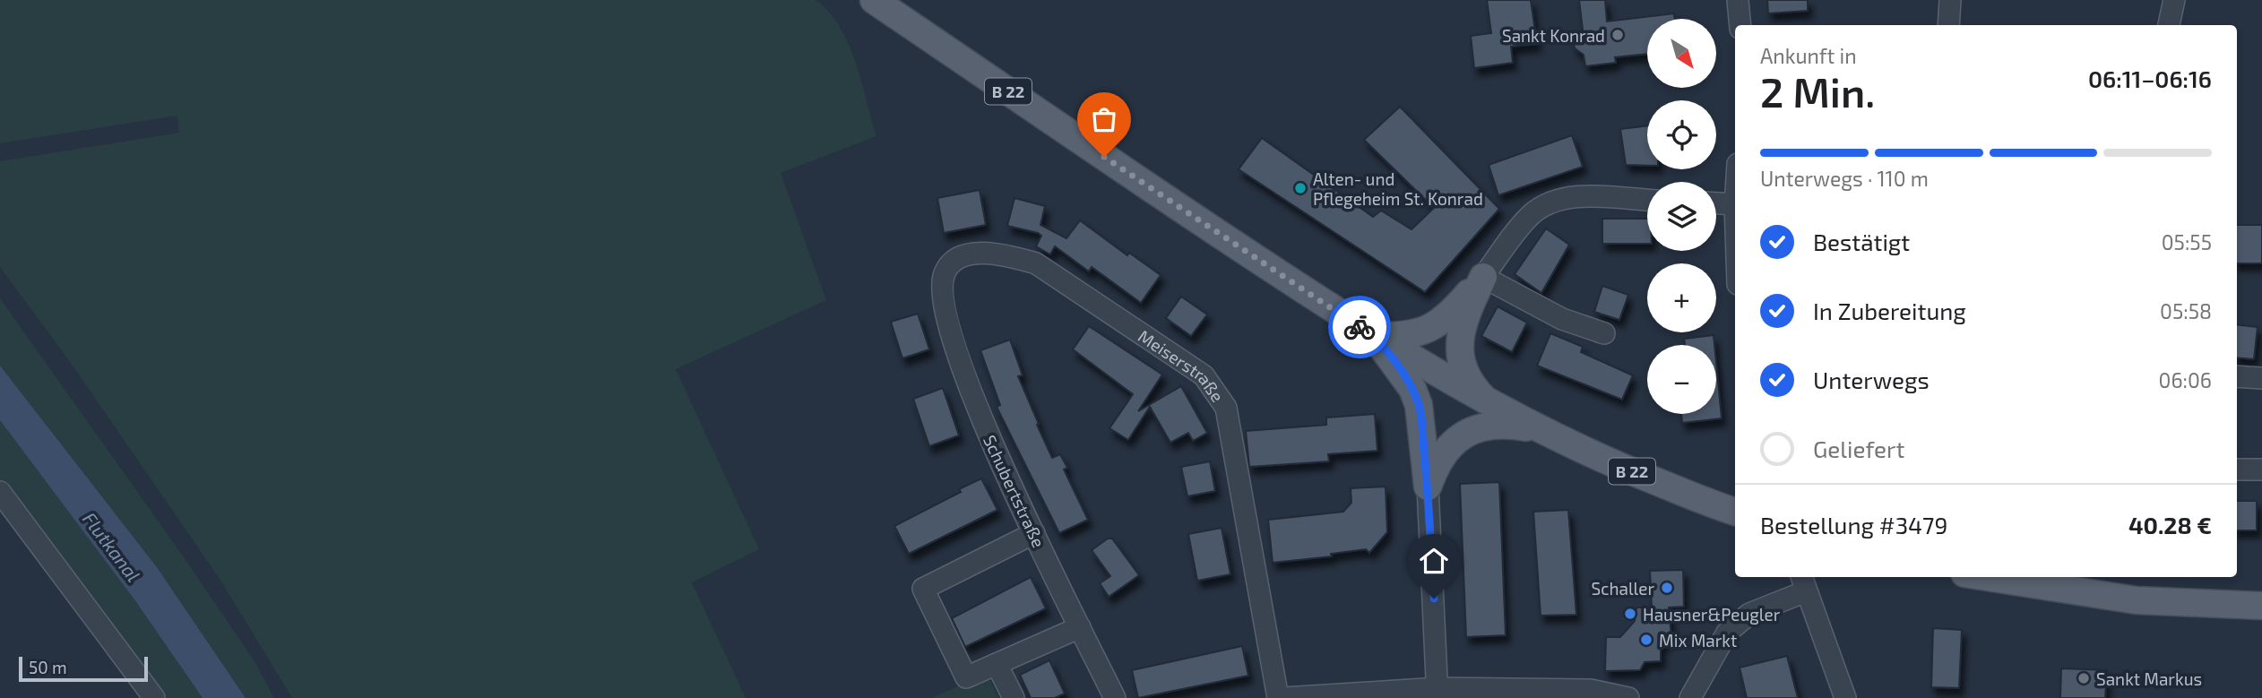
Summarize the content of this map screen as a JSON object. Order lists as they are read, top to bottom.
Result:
{
  "streets": {
    "main road": ["B 22"],
    "street": ["Meiserstraße", "Schubertstraße"]
  },
  "crossings": [
    ["Meiserstraße", "Schubertstraße"]
  ],
  "water": ["Flutkanal"],
  "places": [
    "Sankt Konrad",
    "Alten- und Pflegeheim St. Konrad",
    "Schaller",
    "Hausner&Peugler",
    "Mix Markt",
    "Sankt Markus"
  ],
  "scale_bar": "50 m",
  "north": "bottom right",
  "page": {
    "map_buttons": ["+", "−"],
    "heading": ["2 Min.", "Ankunft in", "06:11–06:16"],
    "panel": ["Bestellung #3479", "40.28 €"],
    "bar": "Unterwegs · 110 m",
    "list": [
      ["Bestätigt", "05:55"],
      ["In Zubereitung", "05:58"],
      ["Unterwegs", "06:06"],
      "Geliefert"
    ],
    "scale": "50 m"
  }
}
